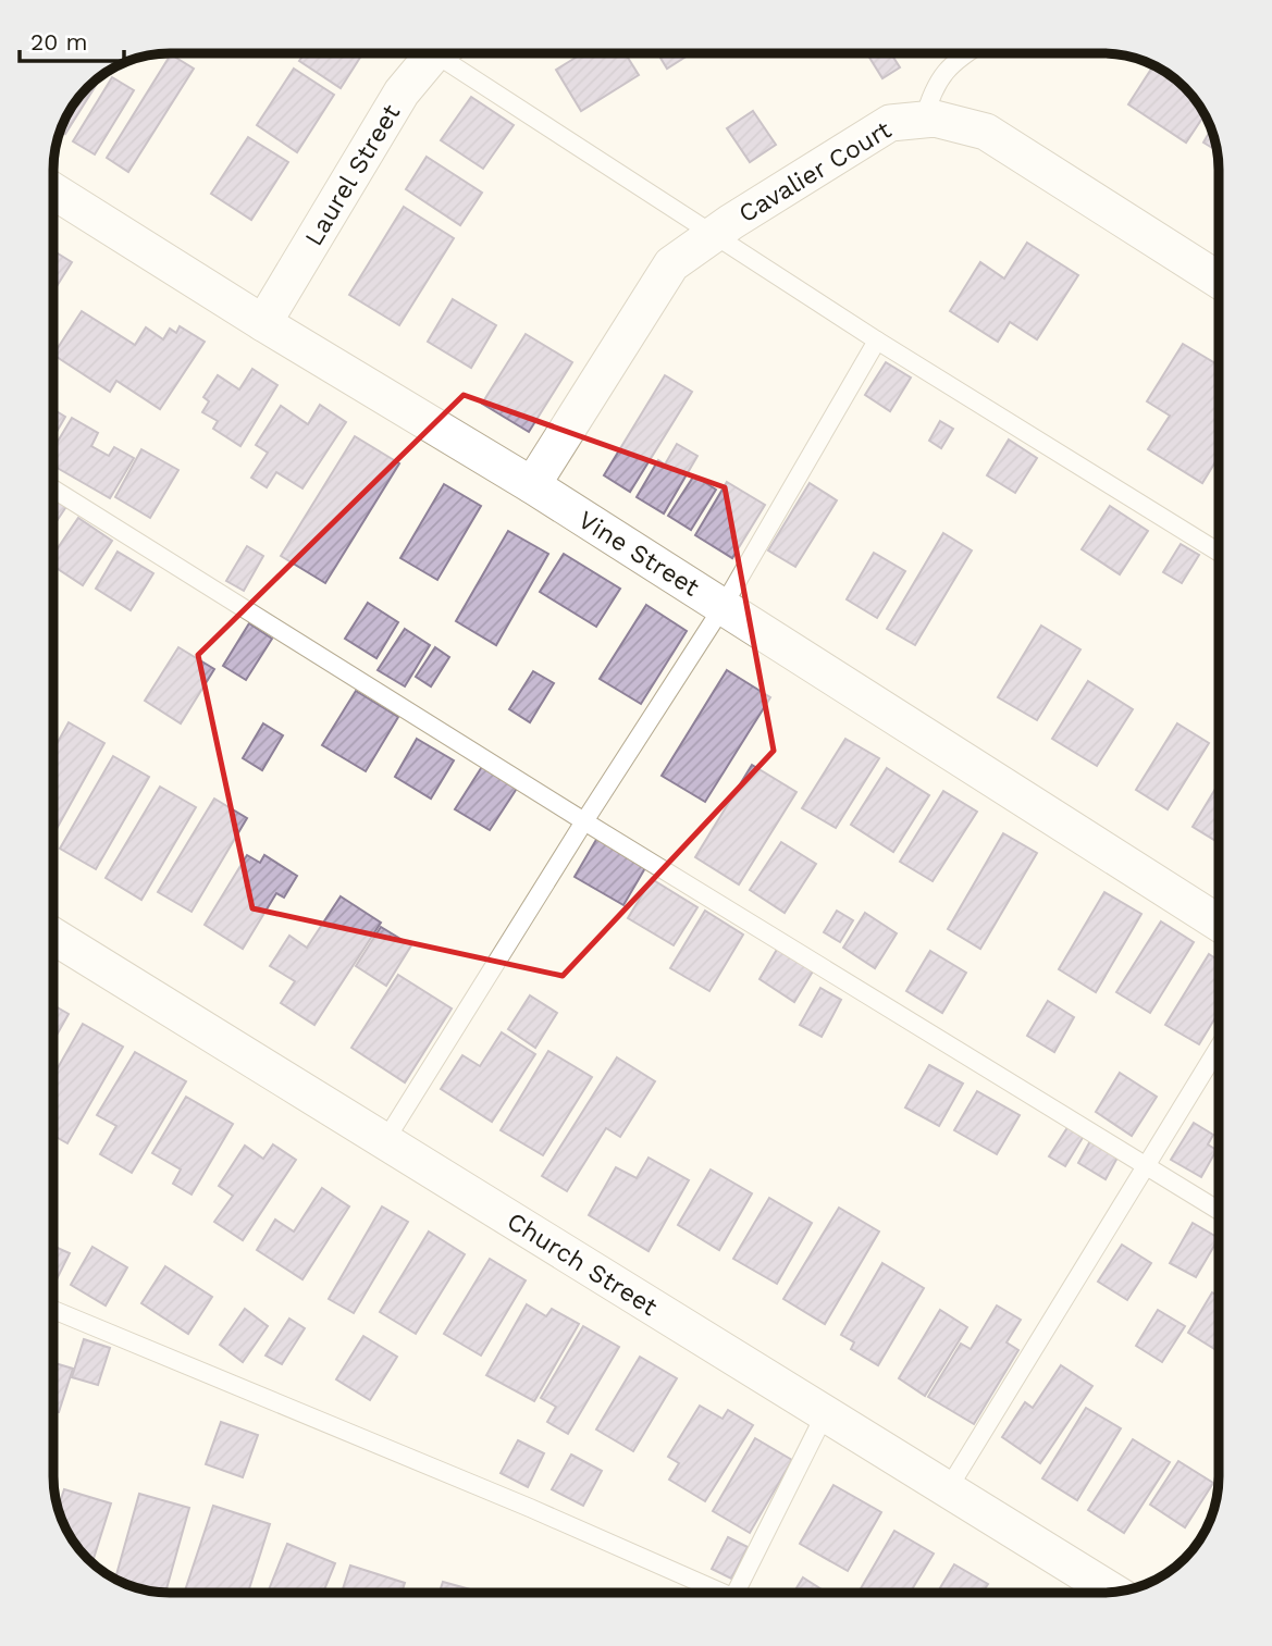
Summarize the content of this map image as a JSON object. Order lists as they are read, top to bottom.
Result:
{
  "streets": {
    "street": [
      "Cavalier Court",
      "Laurel Street",
      "Vine Street",
      "Church Street"
    ]
  },
  "crossings": [
    ["Cavalier Court", "Vine Street"],
    ["Laurel Street", "Vine Street"]
  ],
  "scale_bar": "20 m"
}
